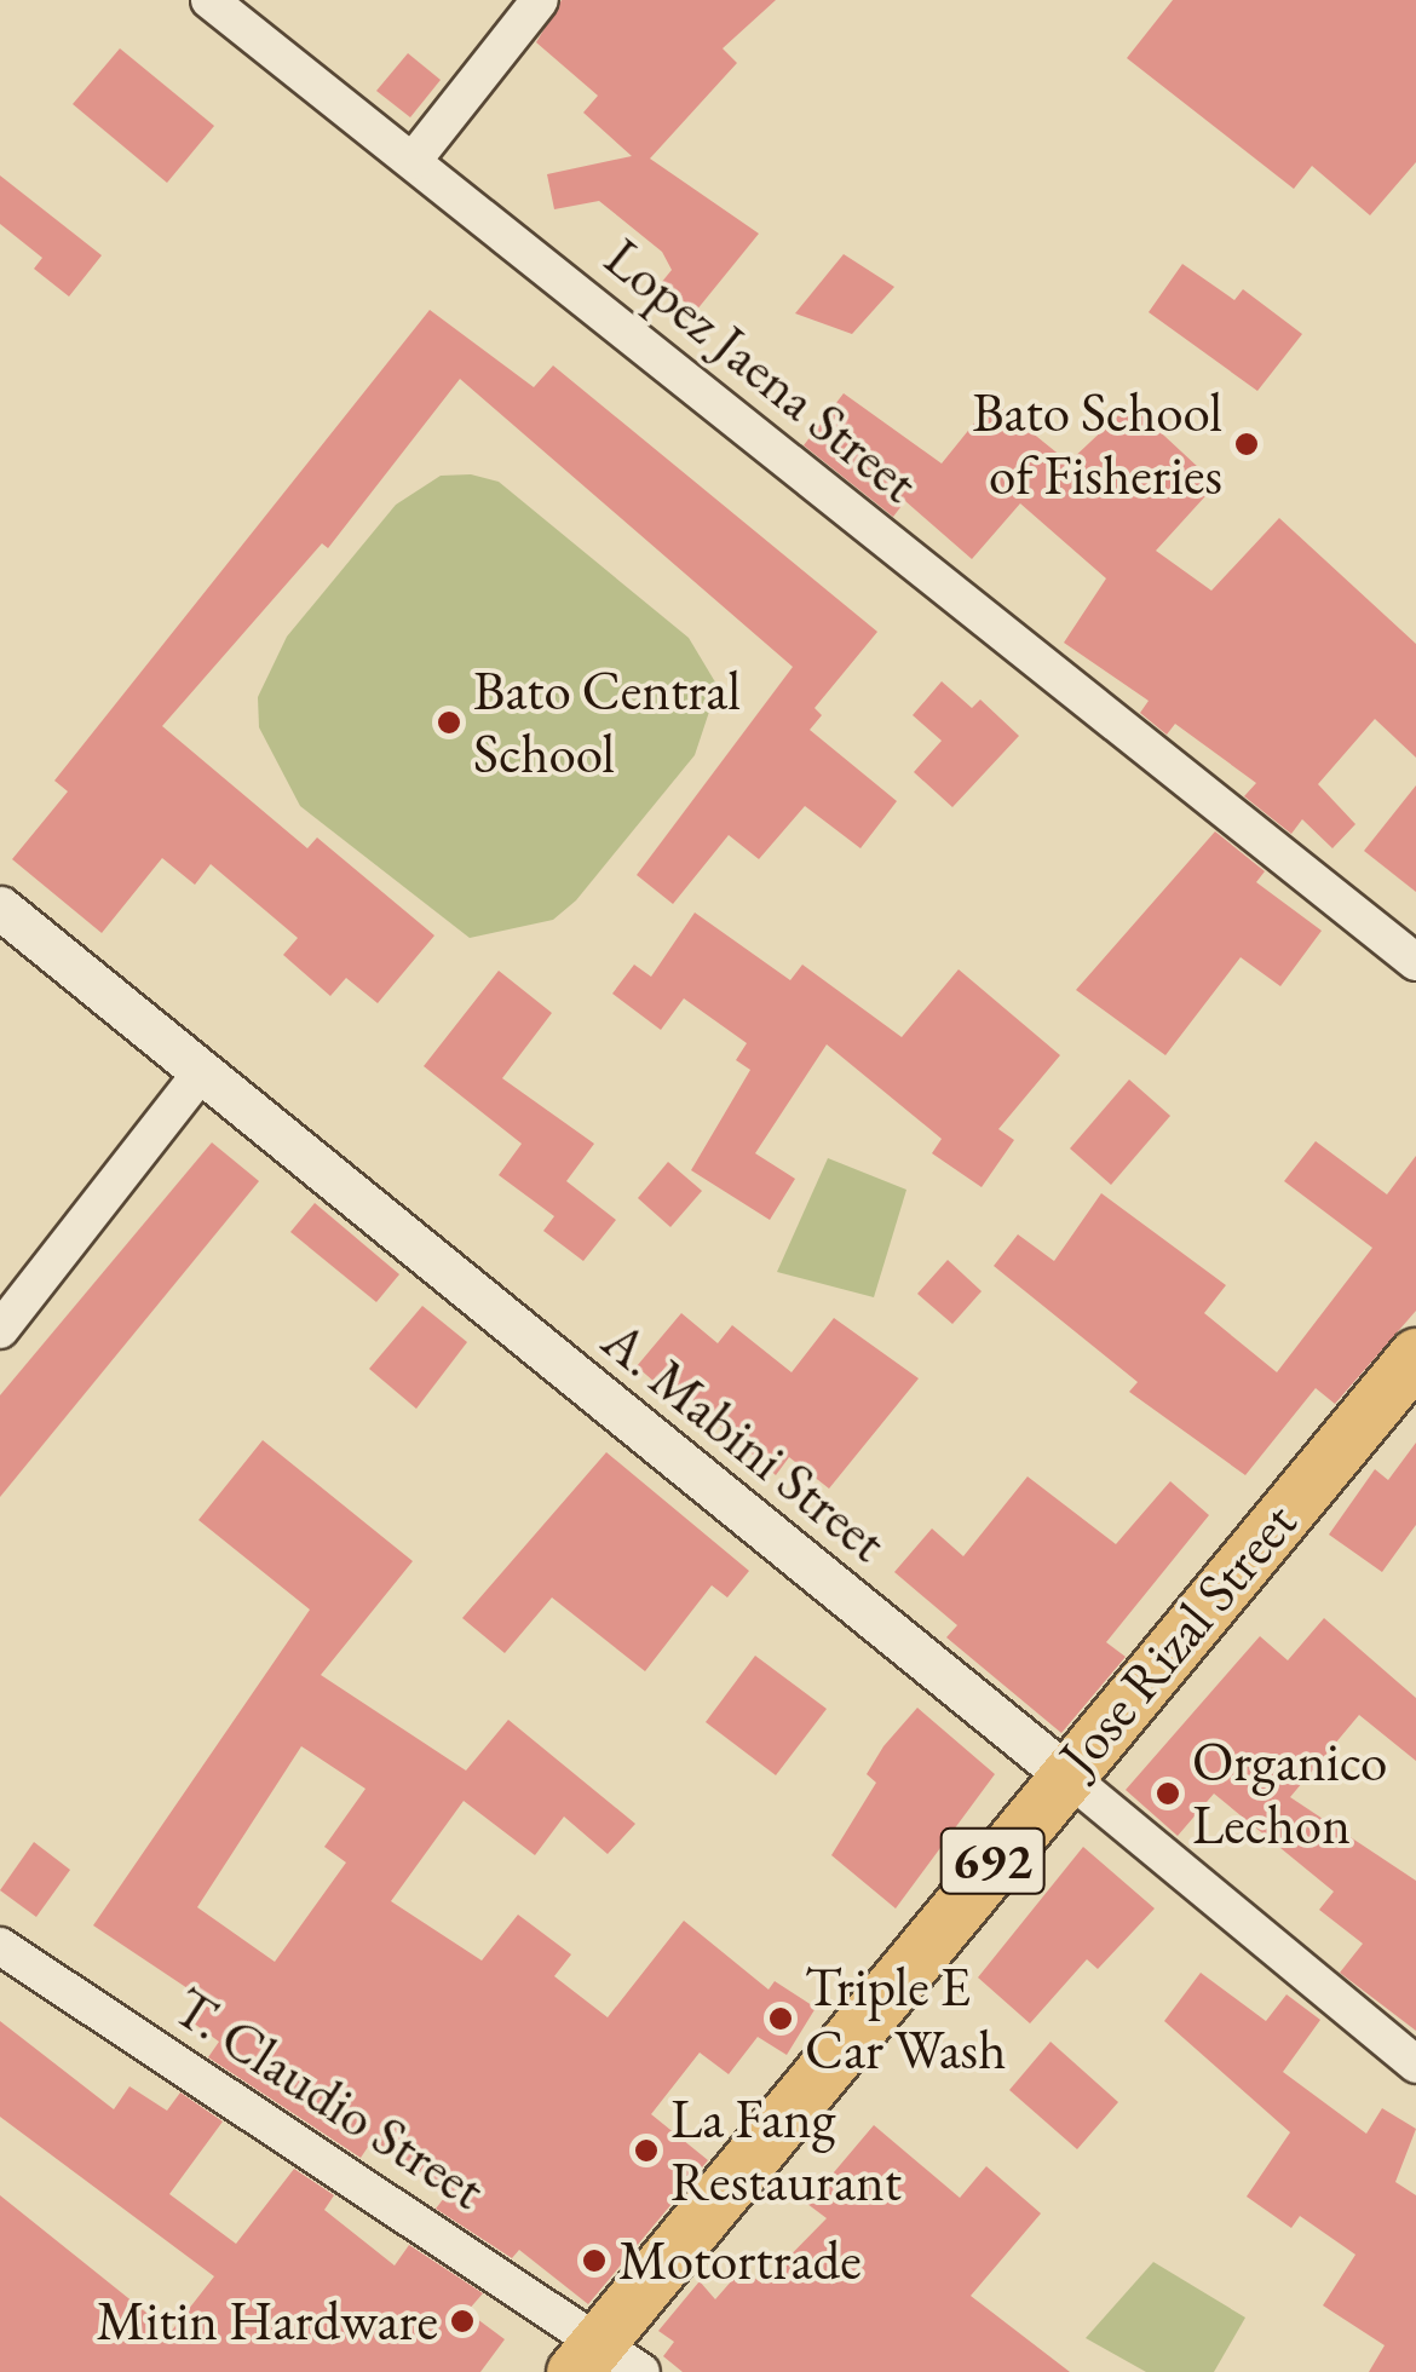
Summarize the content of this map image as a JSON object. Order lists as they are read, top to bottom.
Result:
{
  "streets": {
    "main road": ["Jose Rizal Street", "692"],
    "street": ["Lopez Jaena Street", "A. Mabini Street", "T. Claudio Street"]
  },
  "crossings": [
    ["A. Mabini Street", "Jose Rizal Street"],
    ["Jose Rizal Street", "T. Claudio Street"]
  ],
  "places": [
    "Bato School of Fisheries",
    "Bato Central School",
    "Organico Lechon",
    "Triple E Car Wash",
    "La Fang Restaurant",
    "Motortrade",
    "Mitin Hardware"
  ]
}
